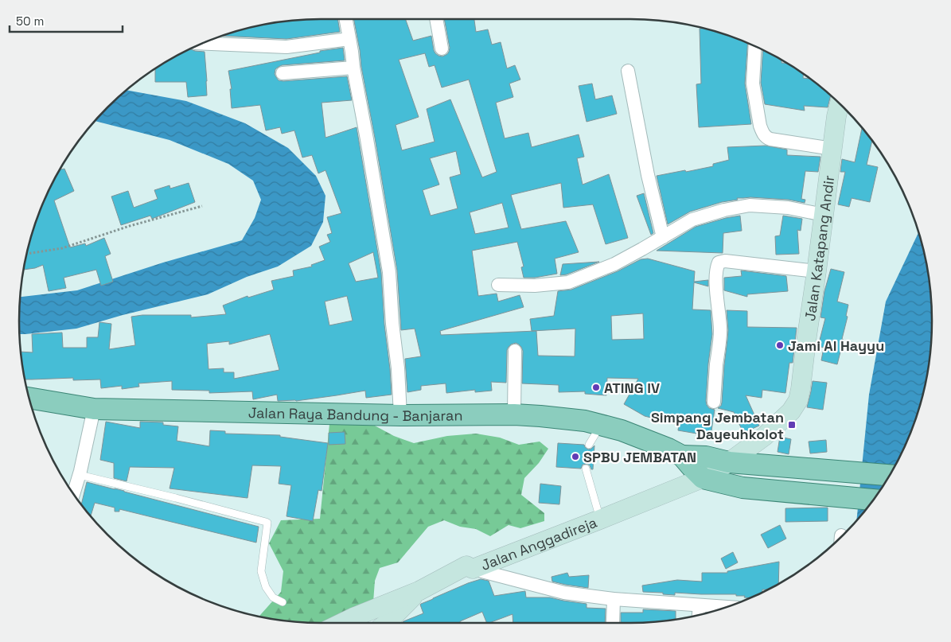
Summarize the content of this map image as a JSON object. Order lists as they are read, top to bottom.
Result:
{
  "streets": {
    "main road": ["Jalan Katapang Andir", "Jalan Raya Bandung - Banjaran", "Jalan Anggadireja"]
  },
  "crossings": [
    ["Jalan Katapang Andir", "Jalan Raya Bandung - Banjaran"],
    ["Jalan Katapang Andir", "Jalan Anggadireja"],
    ["Jalan Raya Bandung - Banjaran", "Jalan Anggadireja"]
  ],
  "places": {
    "other": ["Jami Al Hayyu", "ATING IV", "SPBU JEMBATAN"],
    "transit": ["Simpang Jembatan Dayeuhkolot"]
  },
  "scale_bar": "50 m"
}
